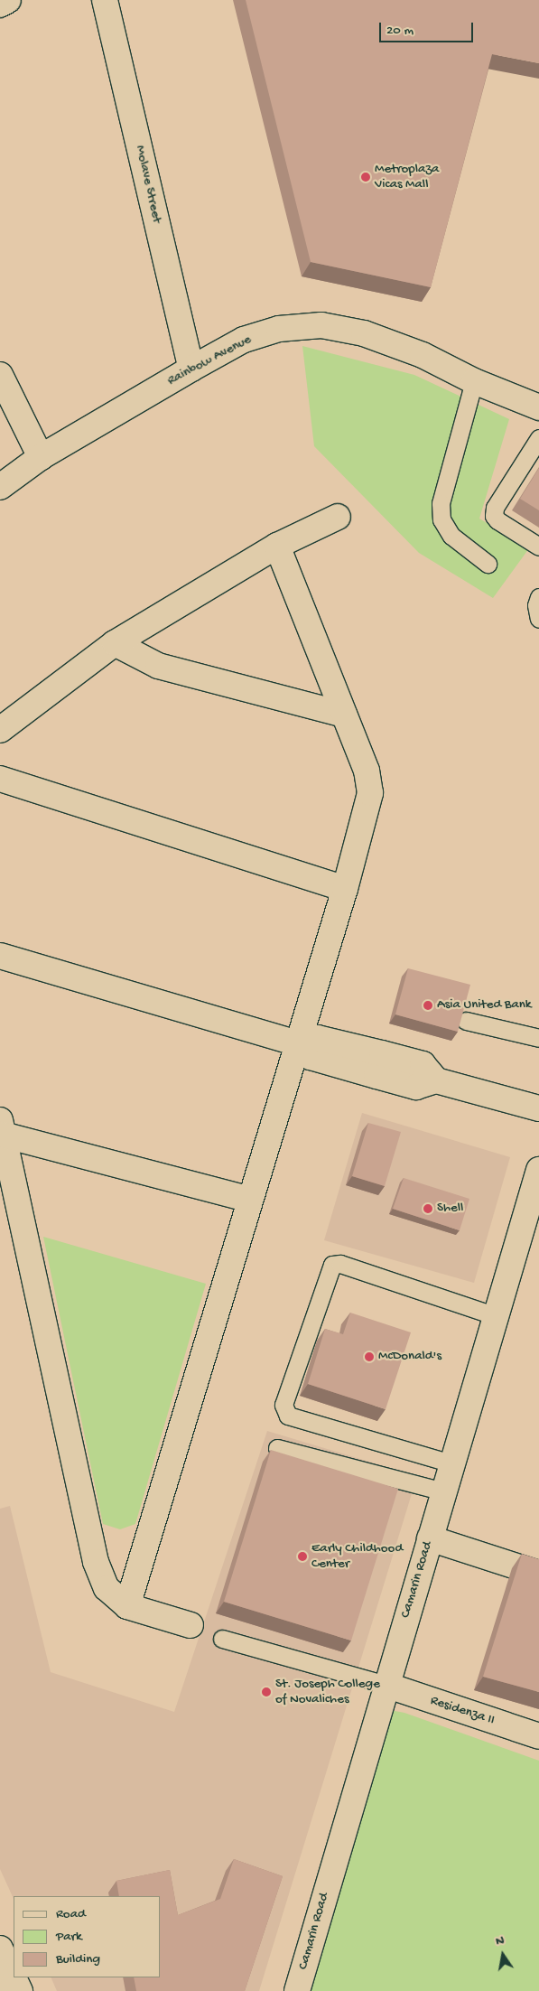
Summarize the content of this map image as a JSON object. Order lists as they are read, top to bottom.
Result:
{
  "streets": {
    "street": [
      "Molave Street",
      "Rainbow Avenue",
      "Camarin Road",
      "Residenza II"
    ]
  },
  "crossings": [
    ["Molave Street", "Rainbow Avenue"],
    ["Camarin Road", "Residenza II"]
  ],
  "places": [
    "Metroplaza Vicas Mall",
    "Asia United Bank",
    "Shell",
    "McDonald's",
    "Early Childhood Center",
    "St. Joseph College of Novaliches"
  ],
  "legend": ["Road", "Park", "Building"],
  "scale_bar": "20 m",
  "north": "top"
}
